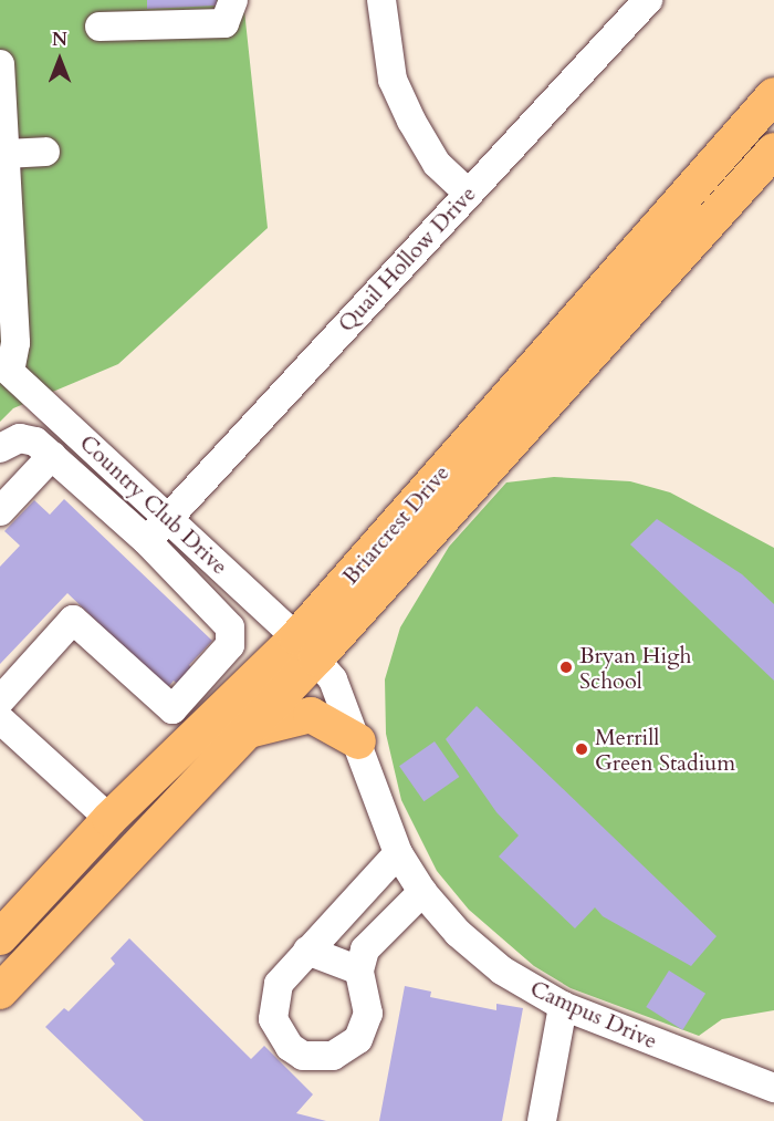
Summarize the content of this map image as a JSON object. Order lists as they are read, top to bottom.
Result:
{
  "streets": {
    "main road": ["Briarcrest Drive"],
    "street": ["Quail Hollow Drive", "Country Club Drive", "Campus Drive"]
  },
  "crossings": [
    ["Quail Hollow Drive", "Country Club Drive"],
    ["Country Club Drive", "Briarcrest Drive"],
    ["Country Club Drive", "Campus Drive"],
    ["Briarcrest Drive", "Campus Drive"]
  ],
  "places": ["Bryan High School", "Merrill Green Stadium"],
  "north": "top"
}
